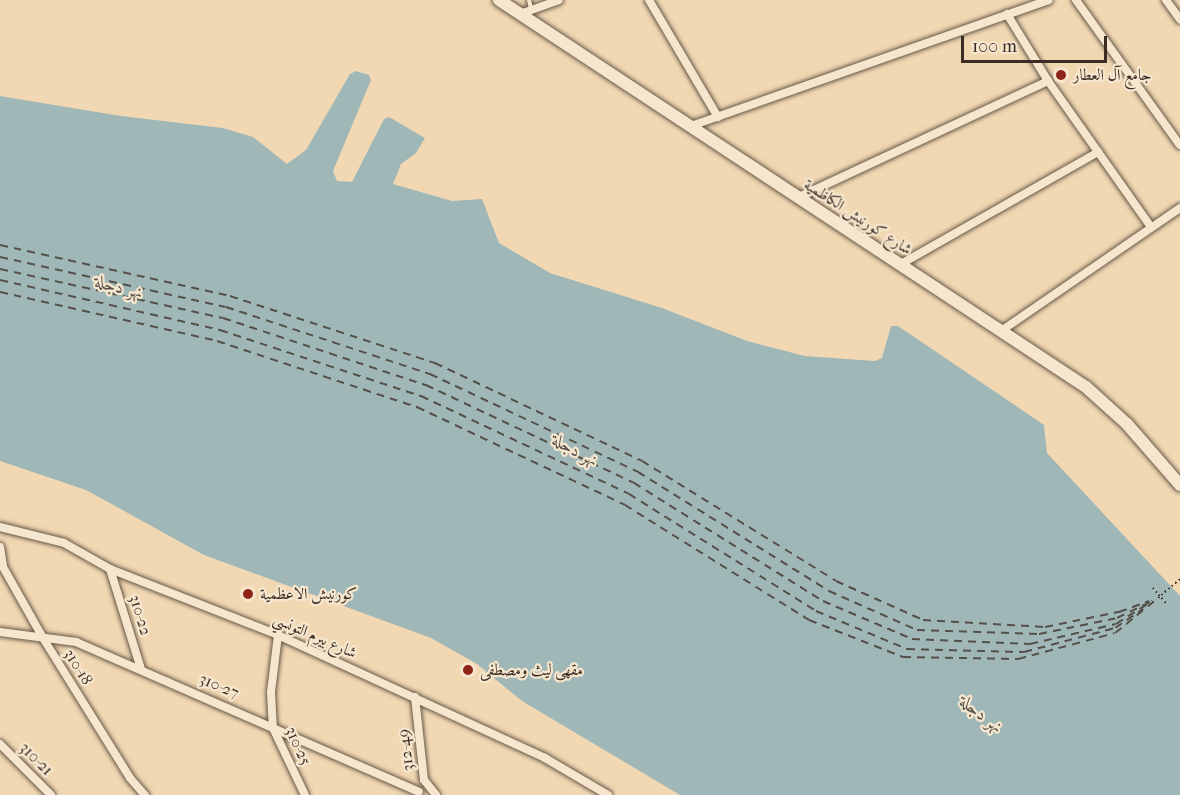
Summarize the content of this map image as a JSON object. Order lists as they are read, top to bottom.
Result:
{
  "streets": {
    "street": [
      "شارع كورنيش الكاظمية",
      "310-22",
      "شارع بيرم التونسي",
      "310-18",
      "310-27",
      "310-25",
      "312-49",
      "310-21"
    ]
  },
  "crossings": [
    ["310-22", "شارع بيرم التونسي"],
    ["310-22", "310-27"],
    ["شارع بيرم التونسي", "310-25"],
    ["شارع بيرم التونسي", "312-49"],
    ["310-18", "310-27"],
    ["310-27", "310-25"]
  ],
  "water": ["نهر دجلة"],
  "places": ["جامع آل العطار", "كورنيش الاعظمية", "مقهى ليث ومصطفى"],
  "scale_bar": "100 m"
}
